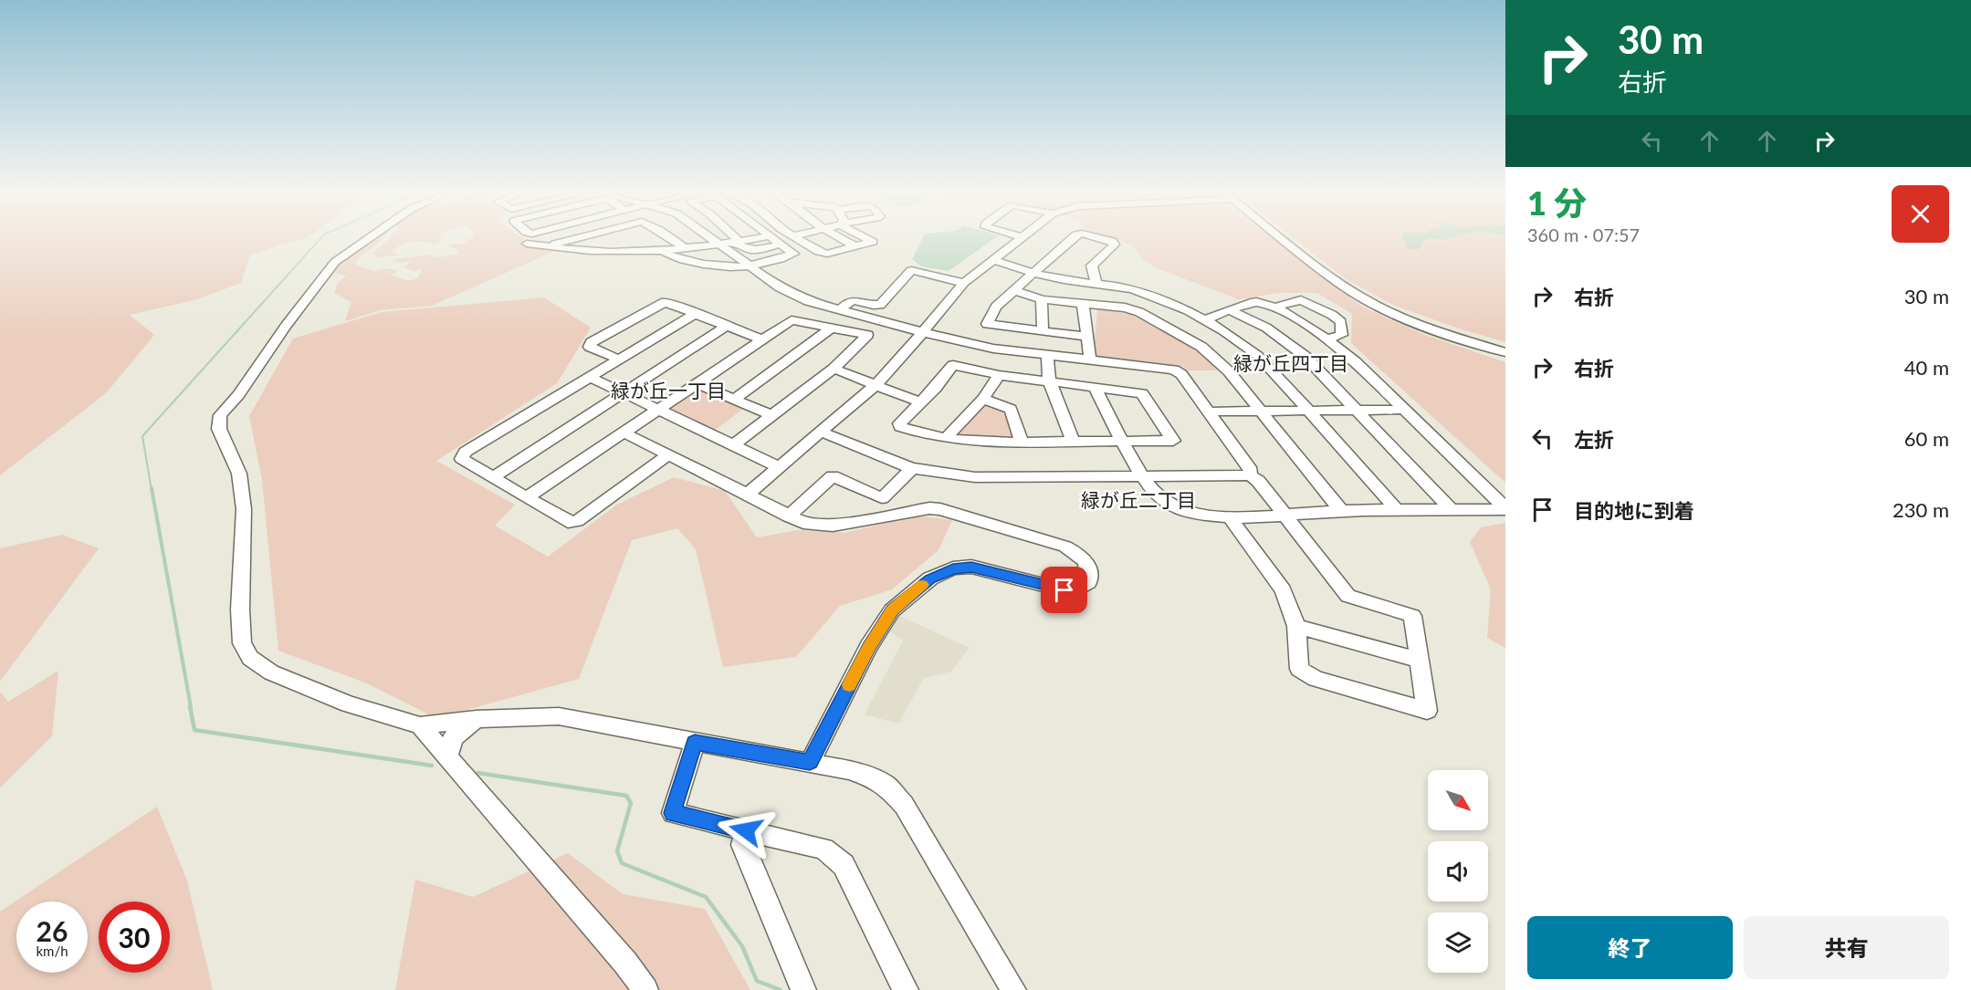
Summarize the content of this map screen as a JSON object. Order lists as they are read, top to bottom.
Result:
{
  "districts": ["緑が丘四丁目", "緑が丘一丁目", "緑が丘二丁目"],
  "north": "bottom right",
  "page": {
    "turn": ["30 m", "右折"],
    "heading": ["1 分", "360 m · 07:57"],
    "list": [
      {
        "name": "右折",
        "value": "30 m"
      },
      {
        "name": "右折",
        "value": "40 m"
      },
      {
        "name": "左折",
        "value": "60 m"
      },
      {
        "name": "目的地に到着",
        "value": "230 m"
      }
    ],
    "speed": "26 km/h",
    "limit": "30",
    "buttons": ["終了", "共有"]
  }
}
